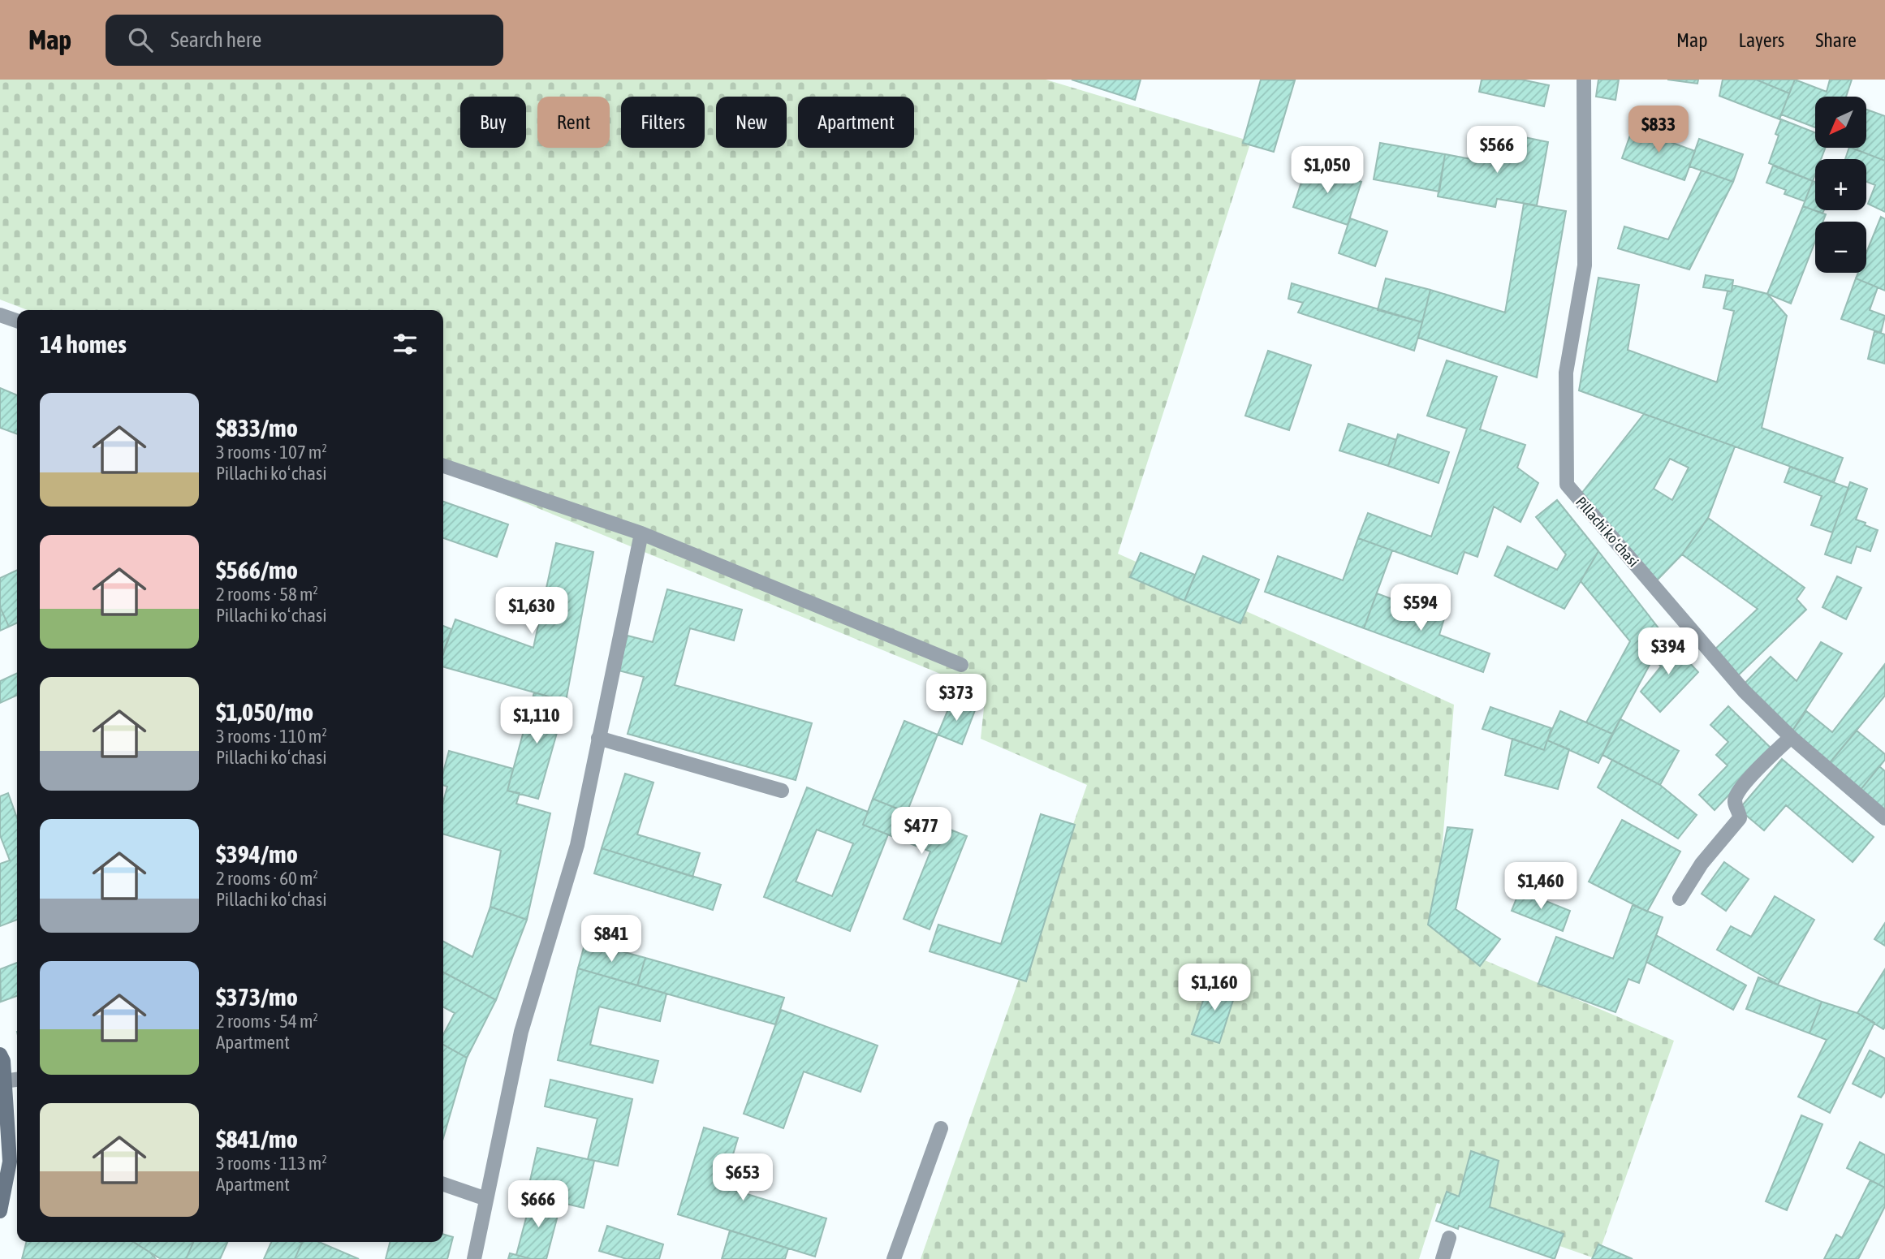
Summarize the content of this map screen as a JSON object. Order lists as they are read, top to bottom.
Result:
{
  "streets": {
    "street": ["Pillachi koʻchasi"]
  },
  "north": "bottom left",
  "page": {
    "header": "Map",
    "search": "Search here",
    "nav": ["Map", "Layers", "Share"],
    "map_buttons": ["+", "−"],
    "chip": [
      "Buy",
      "Rent",
      "Filters",
      "New",
      "Apartment"
    ],
    "price": [
      "$833",
      "$566",
      "$1,050",
      "$594",
      "$1,630",
      "$394",
      "$373",
      "$1,110",
      "$477",
      "$1,460",
      "$841",
      "$1,160",
      "$653",
      "$666"
    ],
    "heading": "14 homes",
    "list": [
      {
        "name": "$833/mo",
        "note": "3 rooms · 107 m² · Pillachi koʻchasi"
      },
      {
        "name": "$566/mo",
        "note": "2 rooms · 58 m² · Pillachi koʻchasi"
      },
      {
        "name": "$1,050/mo",
        "note": "3 rooms · 110 m² · Pillachi koʻchasi"
      },
      {
        "name": "$394/mo",
        "note": "2 rooms · 60 m² · Pillachi koʻchasi"
      },
      {
        "name": "$373/mo",
        "note": "2 rooms · 54 m² · Apartment"
      },
      {
        "name": "$841/mo",
        "note": "3 rooms · 113 m² · Apartment"
      }
    ]
  }
}
